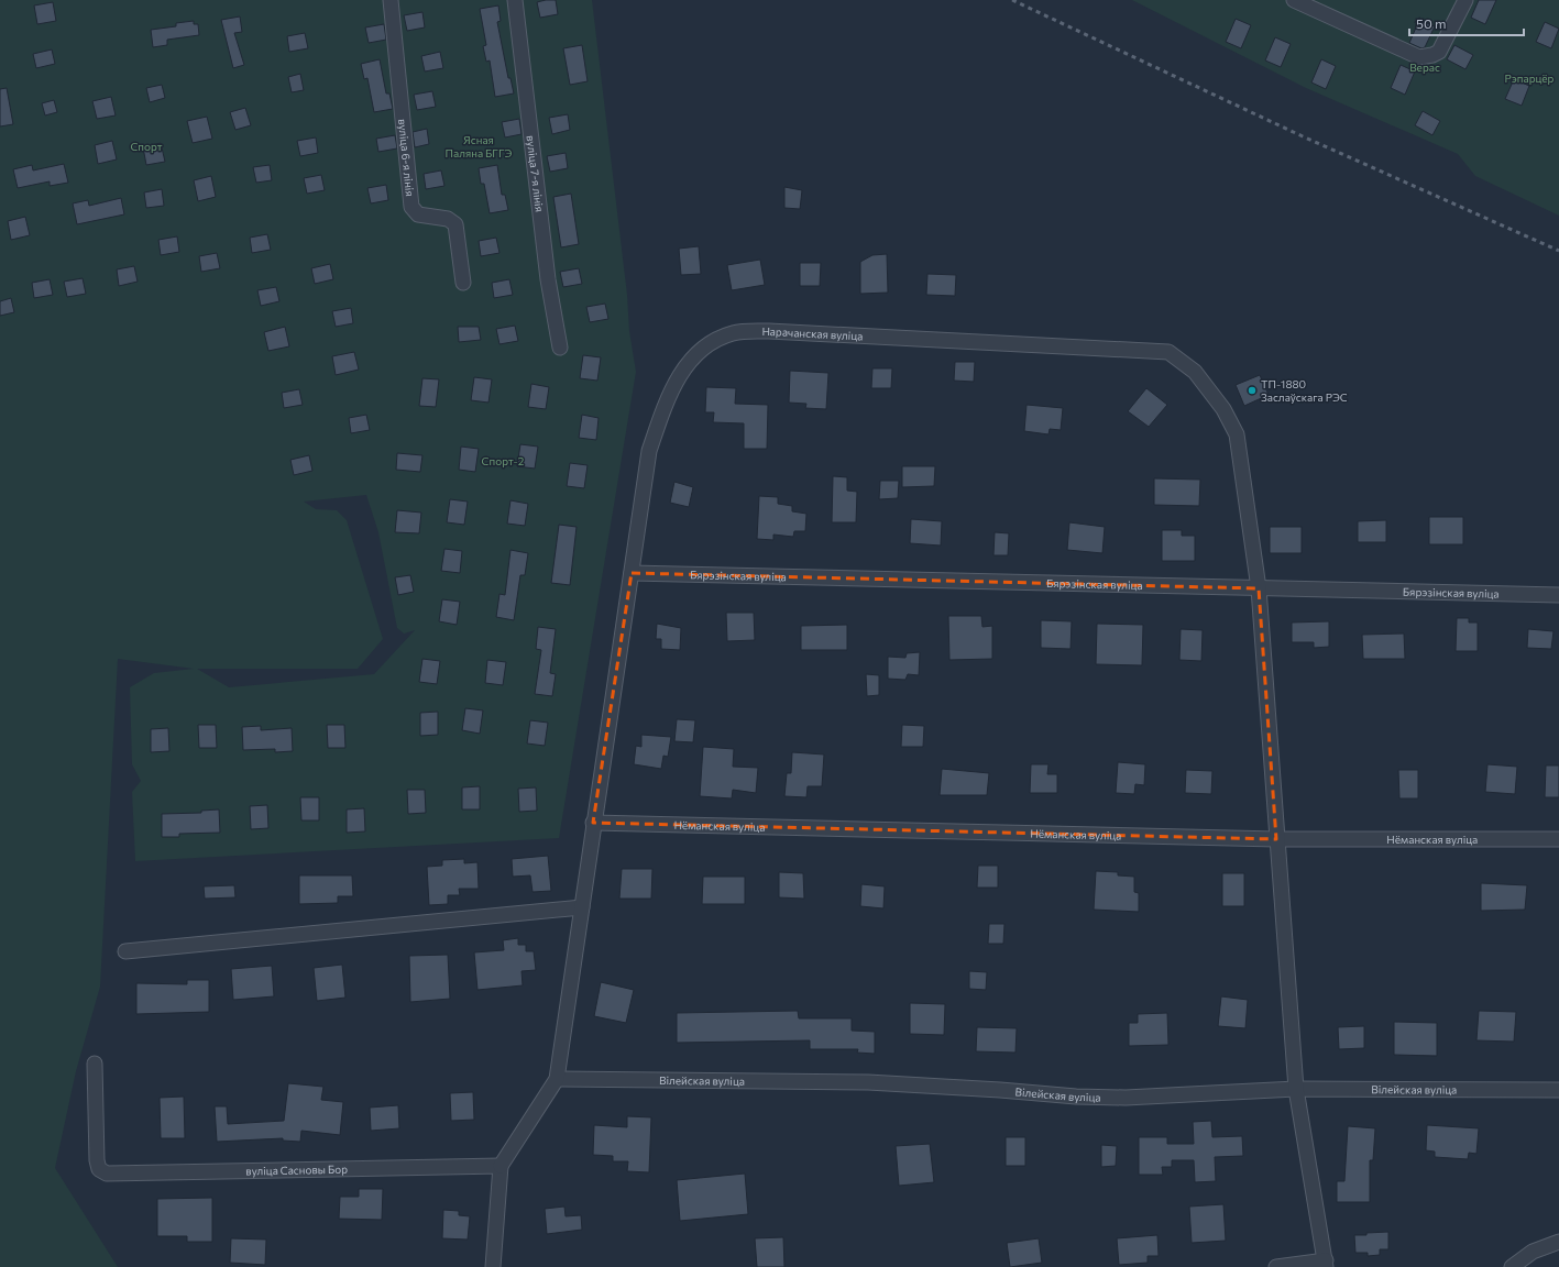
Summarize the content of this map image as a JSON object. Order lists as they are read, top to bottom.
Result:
{
  "streets": {
    "street": [
      "вуліца 6-я лінія",
      "вуліца 7-я лінія",
      "Нарачанская вуліца",
      "Бярэзінская вуліца",
      "Нёманская вуліца",
      "Вілейская вуліца",
      "вуліца Сасновы Бор"
    ]
  },
  "crossings": [
    ["Нарачанская вуліца", "Бярэзінская вуліца"],
    ["Нарачанская вуліца", "Нёманская вуліца"],
    ["Нарачанская вуліца", "Вілейская вуліца"]
  ],
  "parks": [
    "Верас",
    "Рэпарцёр",
    "Ясная Паляна БГГЭ",
    "Спорт",
    "Спорт-2"
  ],
  "places": ["ТП-1880 Заслаўскага РЭС"],
  "scale_bar": "50 m"
}
